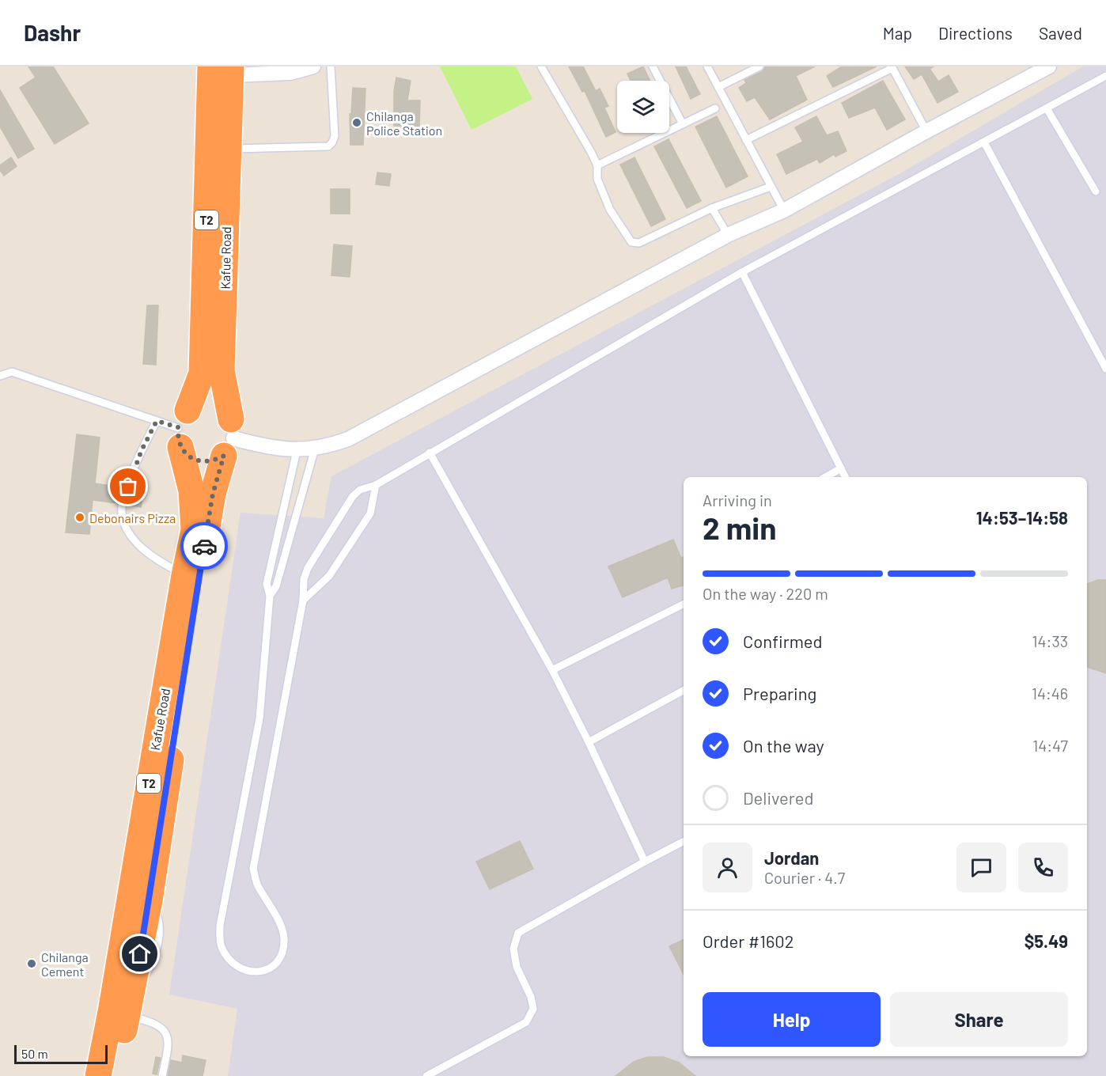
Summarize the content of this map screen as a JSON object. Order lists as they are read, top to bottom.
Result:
{
  "streets": {
    "highway": ["T2", "Kafue Road"]
  },
  "places": ["Chilanga Police Station", "Debonairs Pizza", "Chilanga Cement"],
  "scale_bar": "50 m",
  "page": {
    "header": "Dashr",
    "nav": ["Map", "Directions", "Saved"],
    "heading": ["2 min", "Arriving in", "14:53–14:58"],
    "panel": [
      "Jordan",
      "Courier · 4.7",
      "Order #1602",
      "$5.49"
    ],
    "bar": "On the way · 220 m",
    "list": [
      ["Confirmed", "14:33"],
      ["Preparing", "14:46"],
      ["On the way", "14:47"],
      "Delivered"
    ],
    "buttons": ["Help", "Share"],
    "scale": "50 m"
  }
}
